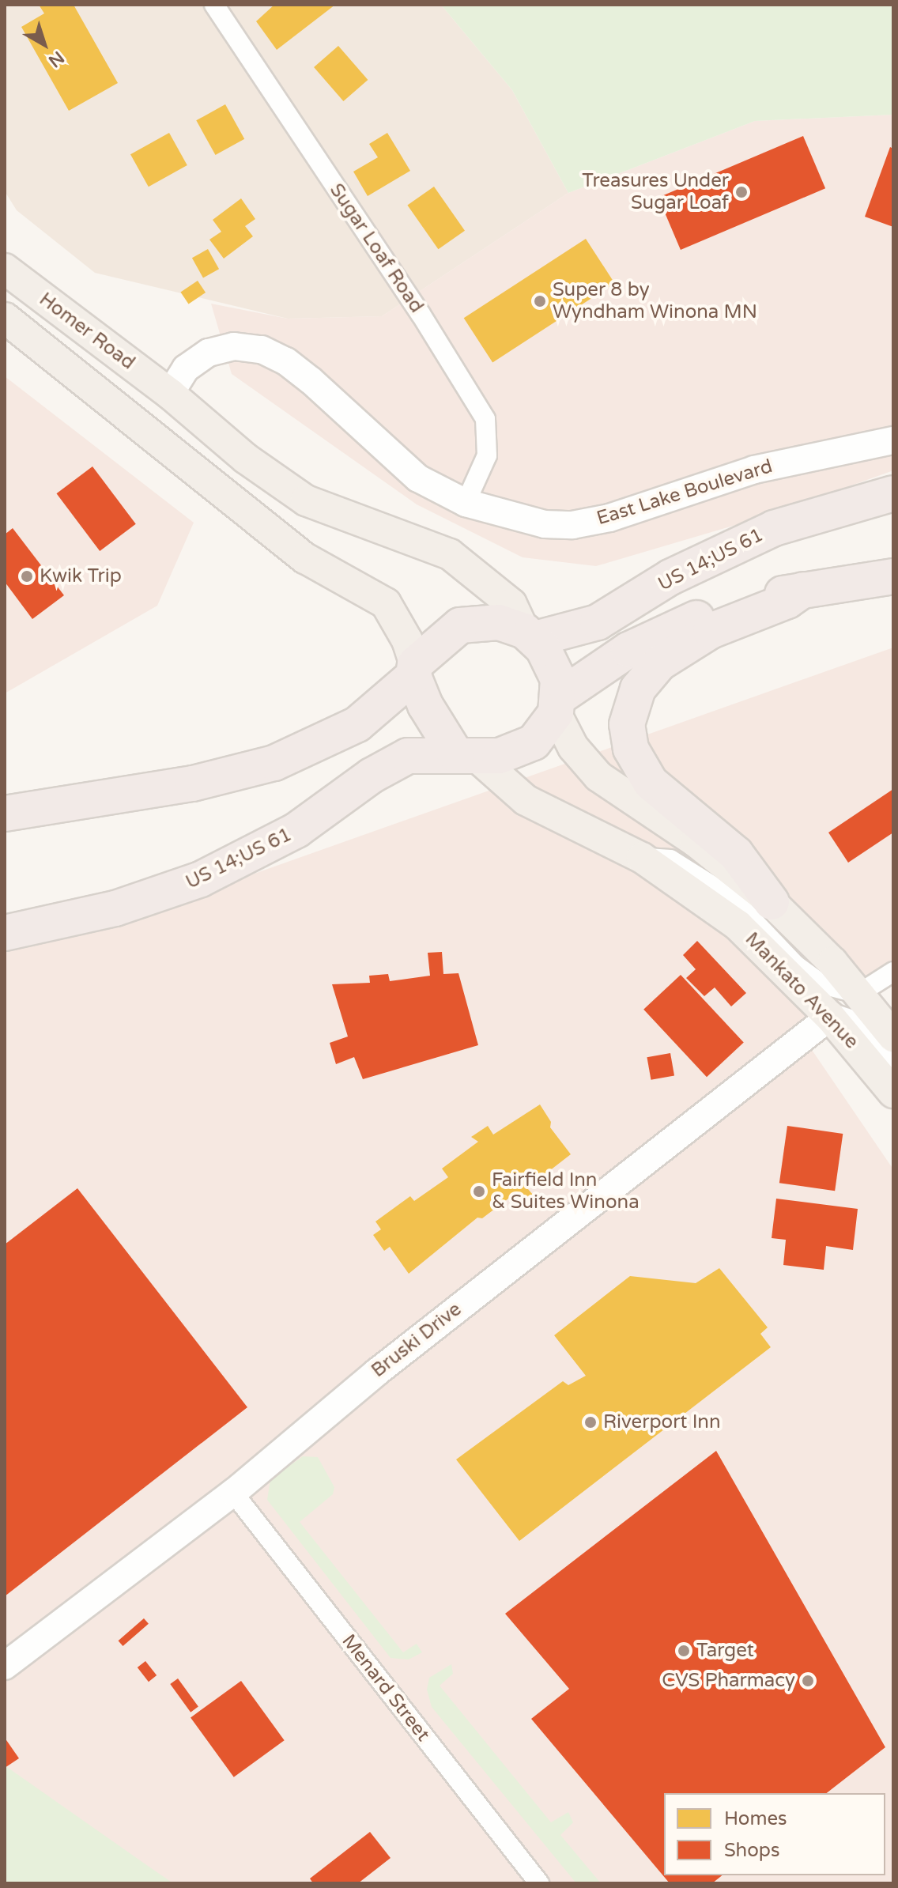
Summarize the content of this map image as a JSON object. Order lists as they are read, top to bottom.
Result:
{
  "streets": {
    "highway": ["US 14;US 61"],
    "main road": ["Homer Road", "Mankato Avenue"],
    "street": [
      "Sugar Loaf Road",
      "East Lake Boulevard",
      "Bruski Drive",
      "Menard Street"
    ]
  },
  "crossings": [
    ["Sugar Loaf Road", "East Lake Boulevard"],
    ["Homer Road", "East Lake Boulevard"],
    ["Homer Road", "US 14;US 61"],
    ["Homer Road", "Mankato Avenue"],
    ["US 14;US 61", "Mankato Avenue"],
    ["Mankato Avenue", "Bruski Drive"],
    ["Bruski Drive", "Menard Street"]
  ],
  "places": [
    "Treasures Under Sugar Loaf",
    "Super 8 by Wyndham Winona MN",
    "Kwik Trip",
    "Fairfield Inn & Suites Winona",
    "Riverport Inn",
    "Target",
    "CVS Pharmacy"
  ],
  "legend": ["Homes", "Shops"],
  "north": "bottom right"
}
